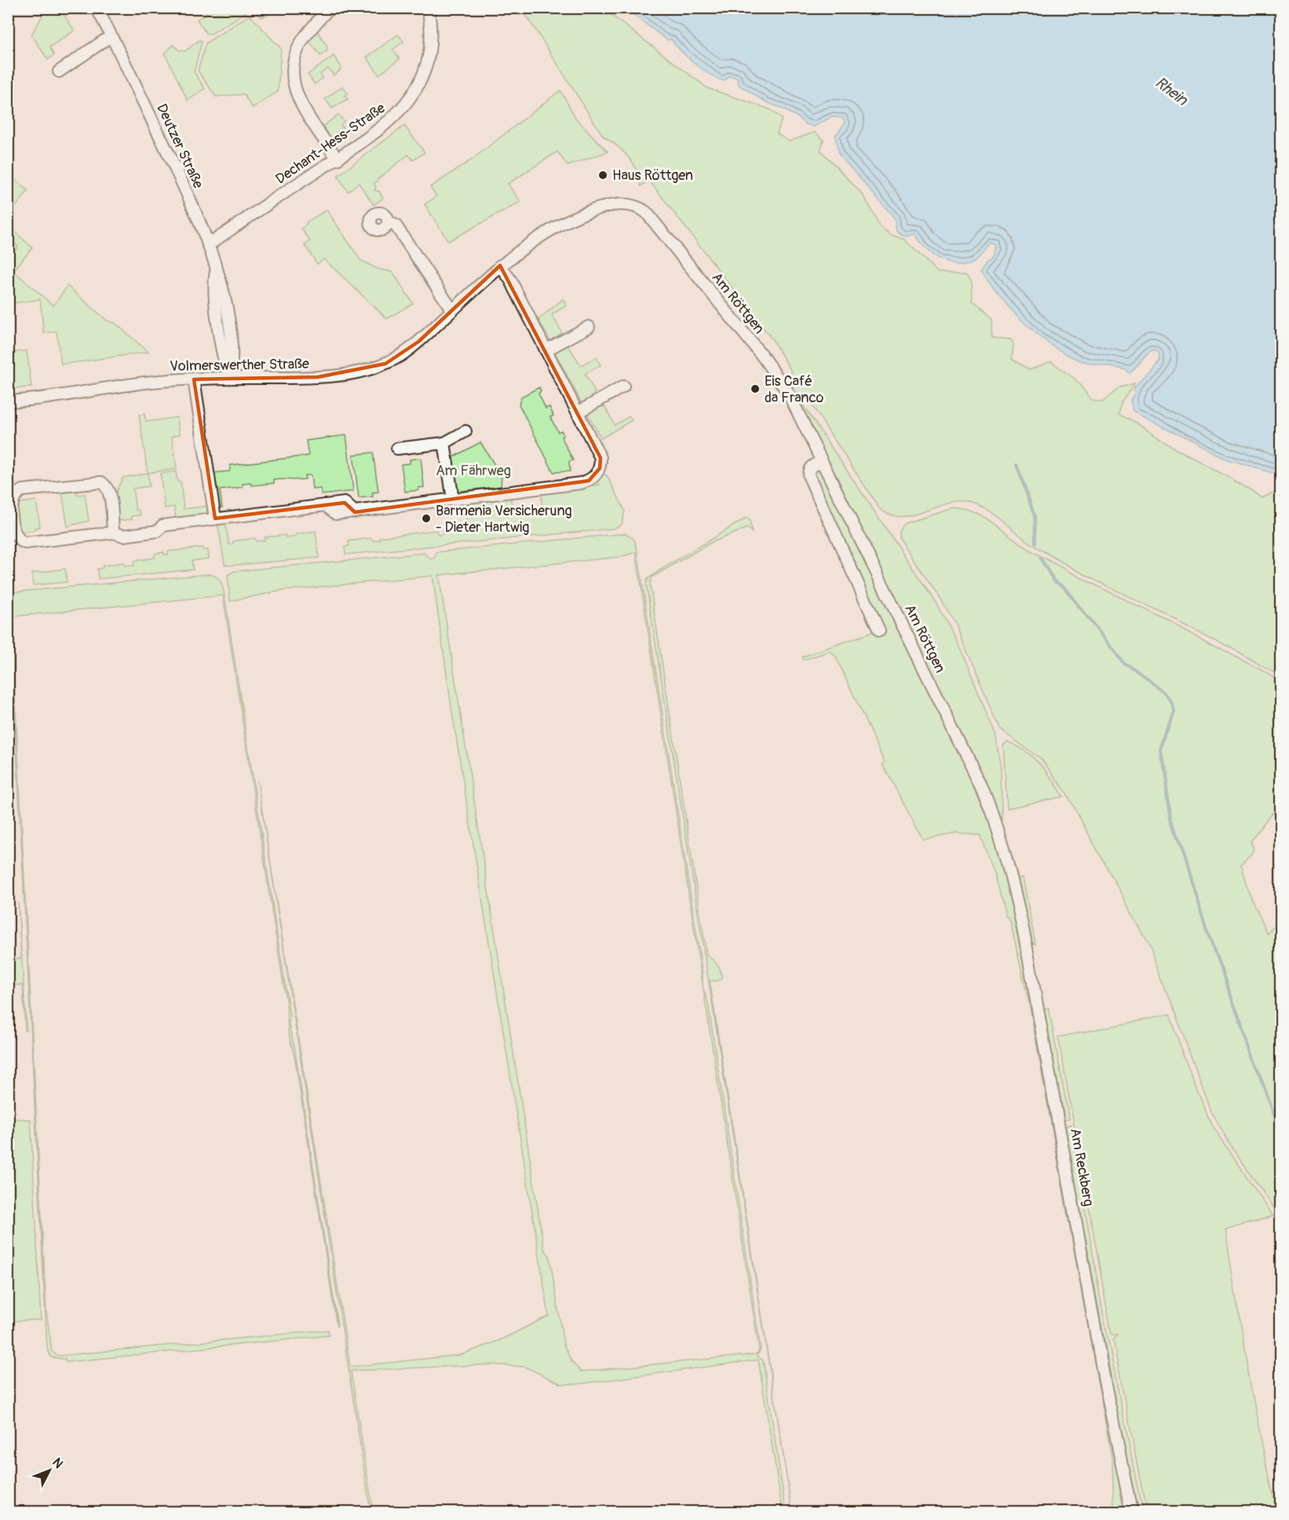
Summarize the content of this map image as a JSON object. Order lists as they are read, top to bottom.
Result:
{
  "streets": {
    "street": [
      "Dechant-Hess-Straße",
      "Deutzer Straße",
      "Am Röttgen",
      "Volmerswerther Straße",
      "Am Reckberg"
    ]
  },
  "crossings": [
    ["Dechant-Hess-Straße", "Deutzer Straße"],
    ["Deutzer Straße", "Volmerswerther Straße"],
    ["Am Röttgen", "Volmerswerther Straße"],
    ["Am Röttgen", "Am Reckberg"]
  ],
  "water": ["Rhein"],
  "parks": ["Am Fährweg"],
  "places": ["Haus Röttgen", "Eis Café da Franco", "Barmenia Versicherung - Dieter Hartwig"],
  "north": "top right"
}
